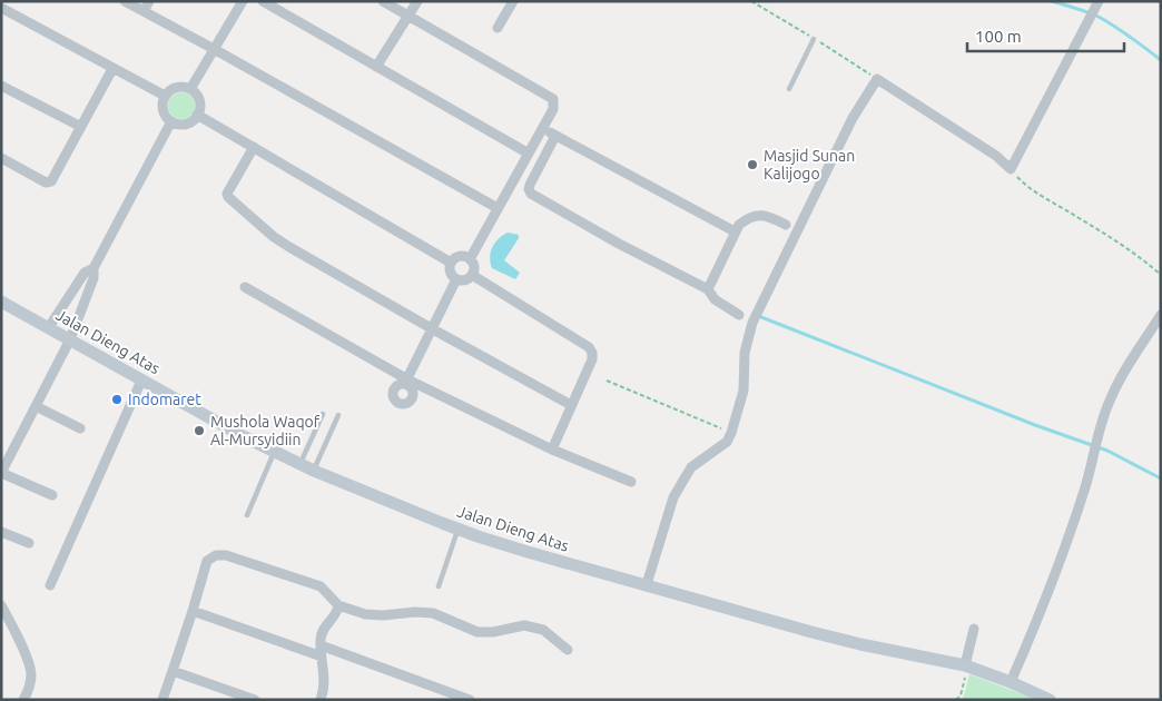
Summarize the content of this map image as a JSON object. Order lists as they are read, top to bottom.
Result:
{
  "streets": {
    "street": ["Jalan Dieng Atas"]
  },
  "places": ["Masjid Sunan Kalijogo", "Indomaret", "Mushola Waqof Al-Mursyidiin"],
  "scale_bar": "100 m"
}
